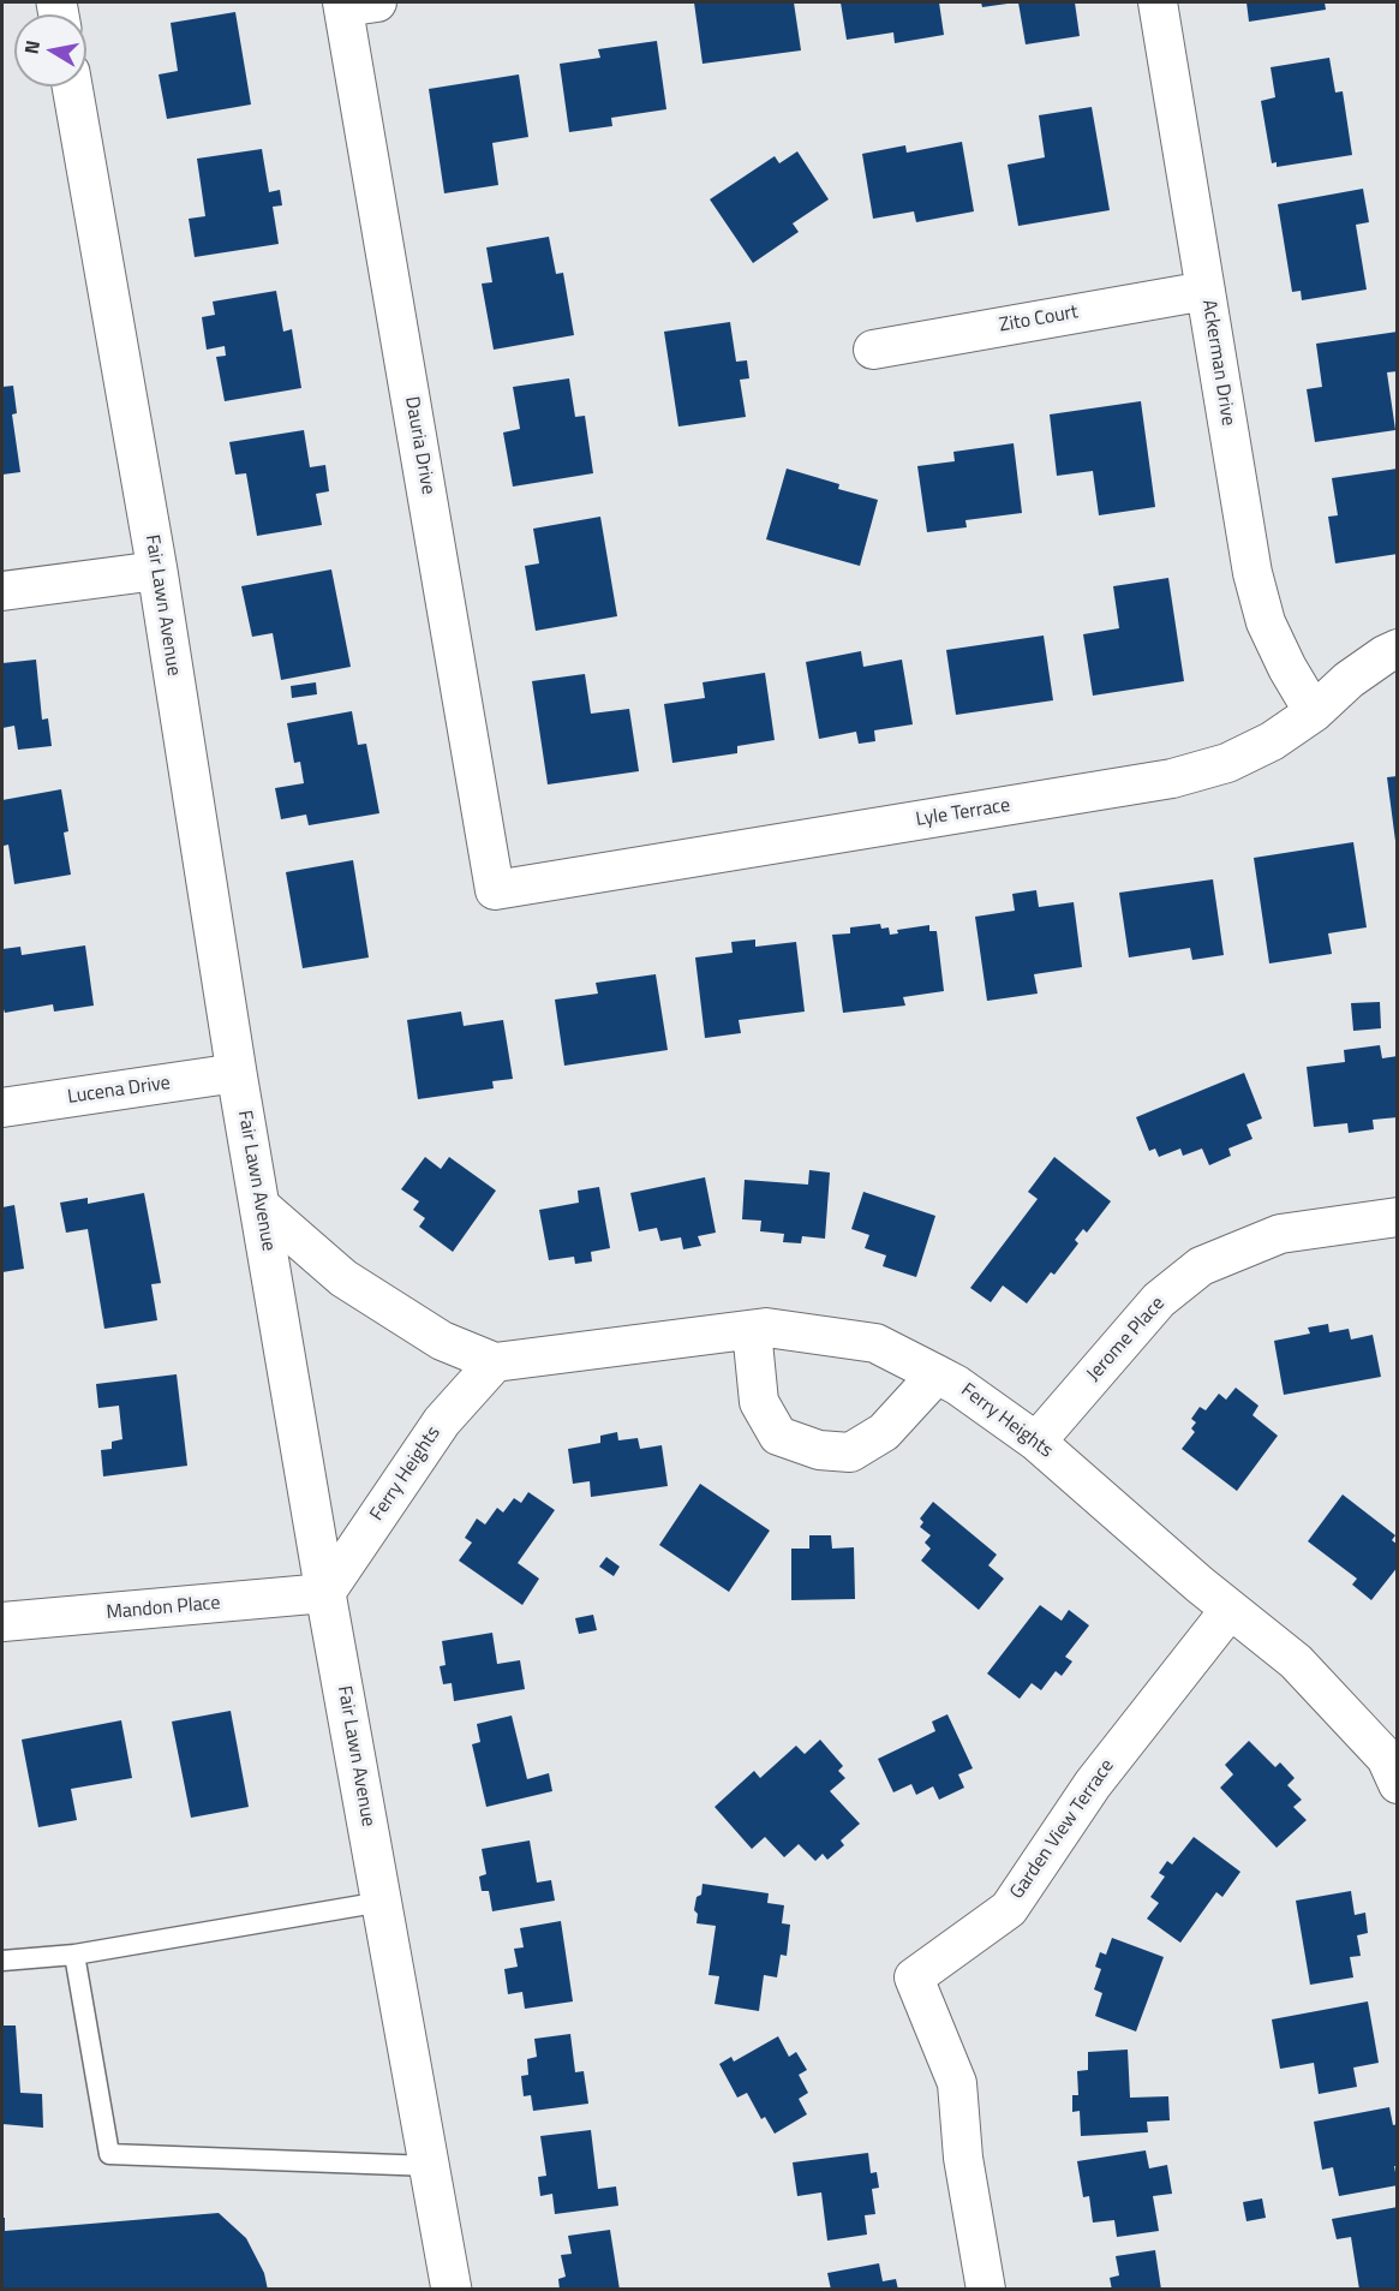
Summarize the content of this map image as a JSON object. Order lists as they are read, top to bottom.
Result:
{
  "streets": {
    "main road": ["Fair Lawn Avenue"],
    "street": [
      "Zito Court",
      "Ackerman Drive",
      "Dauria Drive",
      "Lyle Terrace",
      "Lucena Drive",
      "Jerome Place",
      "Ferry Heights",
      "Mandon Place",
      "Garden View Terrace"
    ]
  },
  "crossings": [
    ["Zito Court", "Ackerman Drive"],
    ["Ackerman Drive", "Lyle Terrace"],
    ["Dauria Drive", "Lyle Terrace"],
    ["Fair Lawn Avenue", "Lucena Drive"],
    ["Fair Lawn Avenue", "Ferry Heights"],
    ["Fair Lawn Avenue", "Mandon Place"],
    ["Jerome Place", "Ferry Heights"],
    ["Ferry Heights", "Mandon Place"],
    ["Ferry Heights", "Garden View Terrace"]
  ],
  "north": "left"
}
